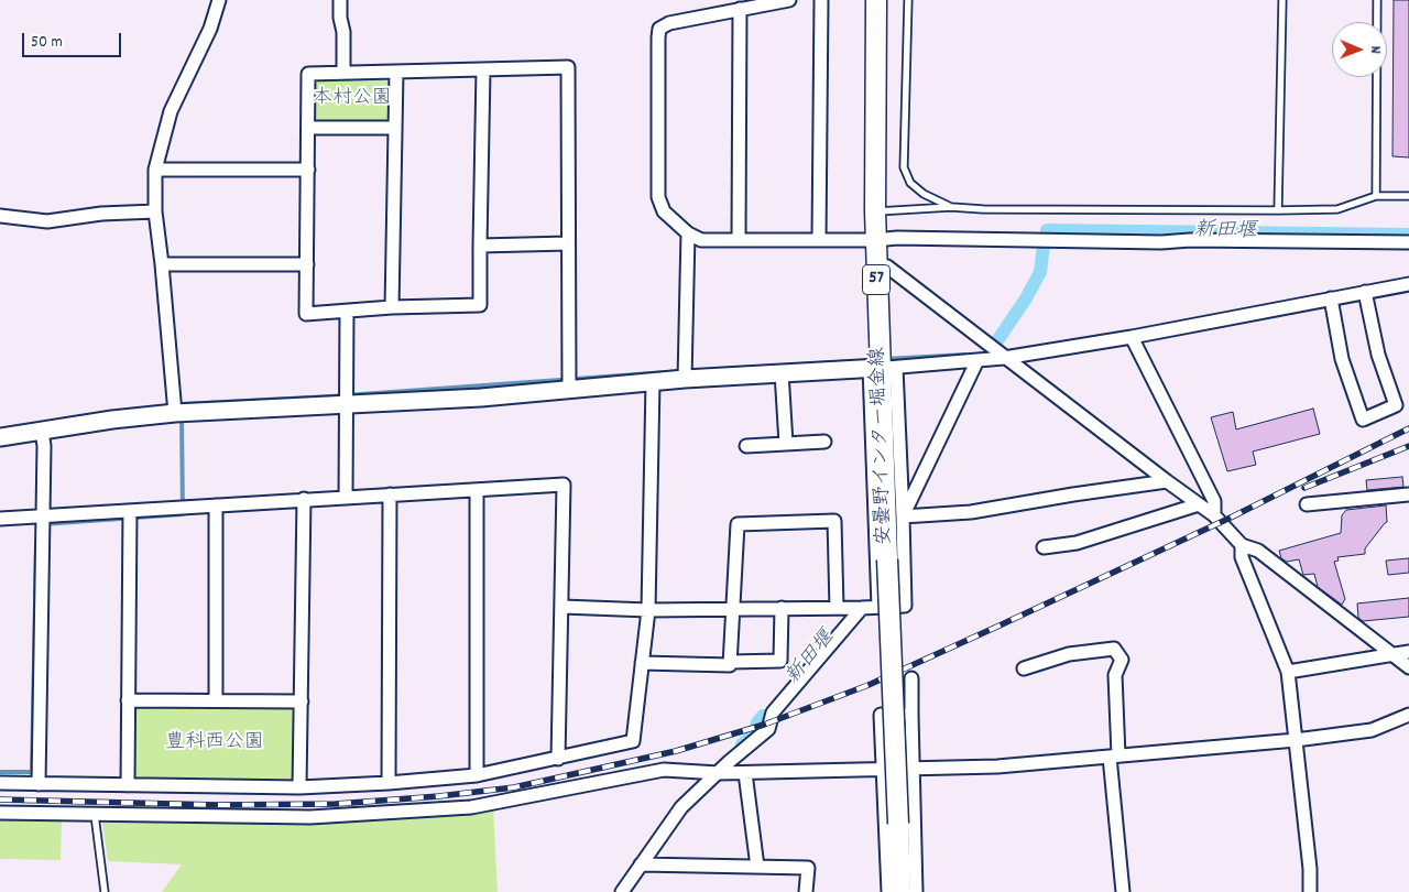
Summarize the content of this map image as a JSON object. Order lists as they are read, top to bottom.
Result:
{
  "streets": {
    "main road": ["57", "安曇野インター堀金線"]
  },
  "water": ["新田堰"],
  "parks": ["本村公園", "豊科西公園"],
  "scale_bar": "50 m",
  "north": "right"
}
